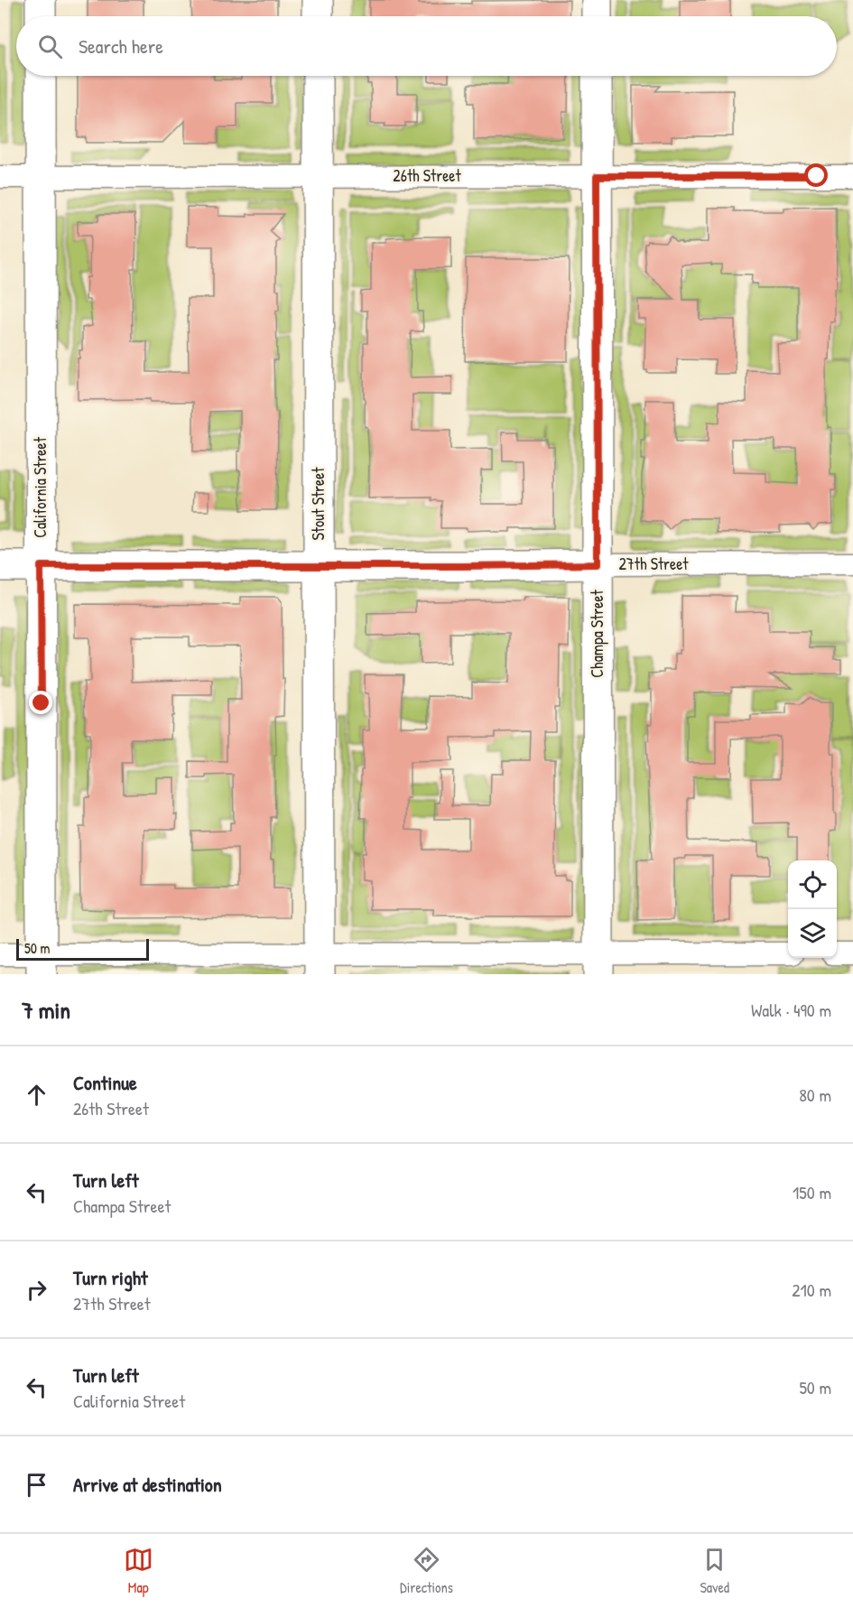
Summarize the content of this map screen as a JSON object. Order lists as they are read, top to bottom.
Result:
{
  "streets": {
    "main road": [
      "California Street",
      "Stout Street",
      "27th Street",
      "Champa Street"
    ],
    "street": ["26th Street"]
  },
  "crossings": [
    ["26th Street", "California Street"],
    ["26th Street", "Stout Street"],
    ["26th Street", "Champa Street"],
    ["California Street", "27th Street"],
    ["Stout Street", "27th Street"],
    ["27th Street", "Champa Street"]
  ],
  "scale_bar": "50 m",
  "page": {
    "search": "Search here",
    "scale": "50 m",
    "heading": ["7 min", "Walk · 490 m"],
    "list": [
      ["Continue", "26th Street", "80 m"],
      ["Turn left", "Champa Street", "150 m"],
      ["Turn right", "27th Street", "210 m"],
      ["Turn left", "California Street", "50 m"],
      "Arrive at destination"
    ],
    "nav": ["Map", "Directions", "Saved"]
  }
}
